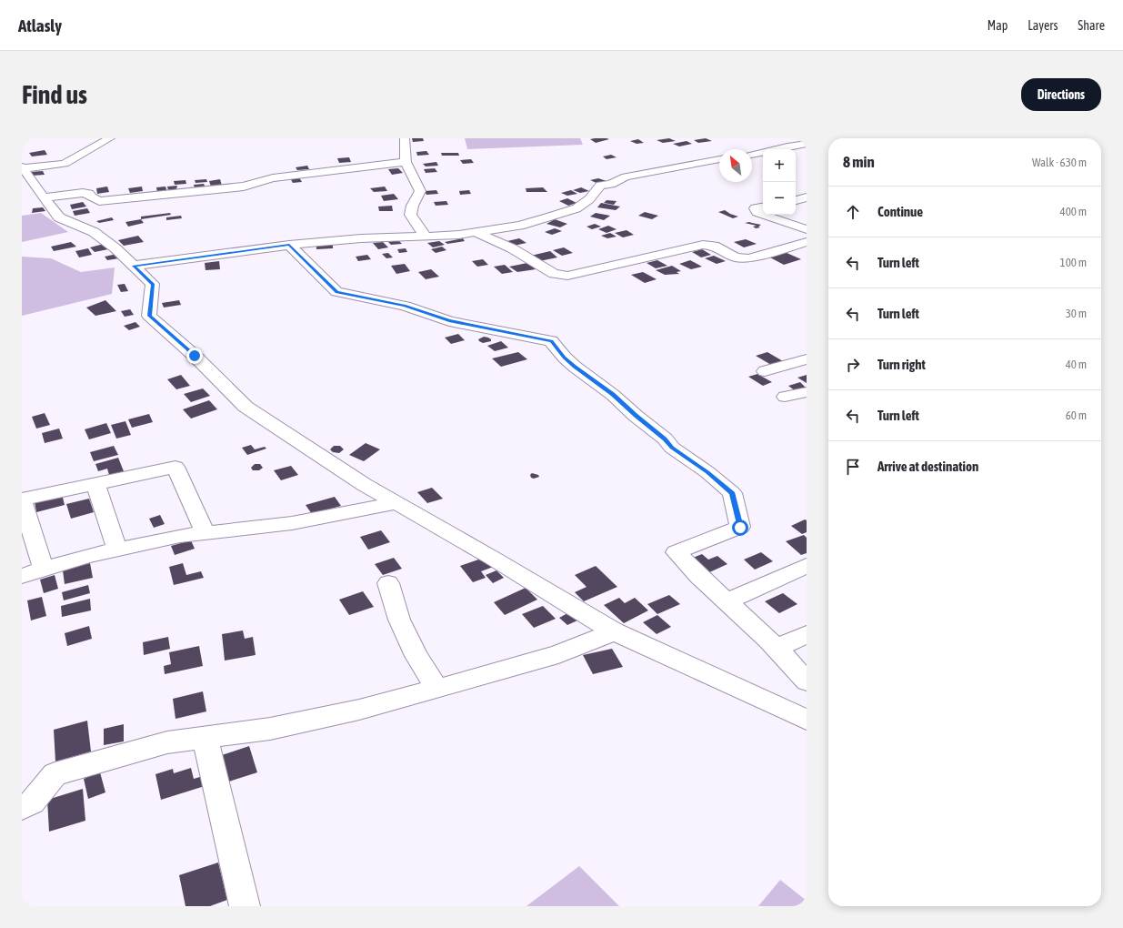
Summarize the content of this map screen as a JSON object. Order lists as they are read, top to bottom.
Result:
{
  "north": "top left",
  "page": {
    "header": "Atlasly",
    "nav": ["Map", "Layers", "Share"],
    "buttons": "Directions",
    "title": "Find us",
    "heading": ["8 min", "Walk · 630 m"],
    "map_buttons": ["+", "−"],
    "list": [
      ["Continue", "400 m"],
      ["Turn left", "100 m"],
      ["Turn left", "30 m"],
      ["Turn right", "40 m"],
      ["Turn left", "60 m"],
      "Arrive at destination"
    ]
  }
}
